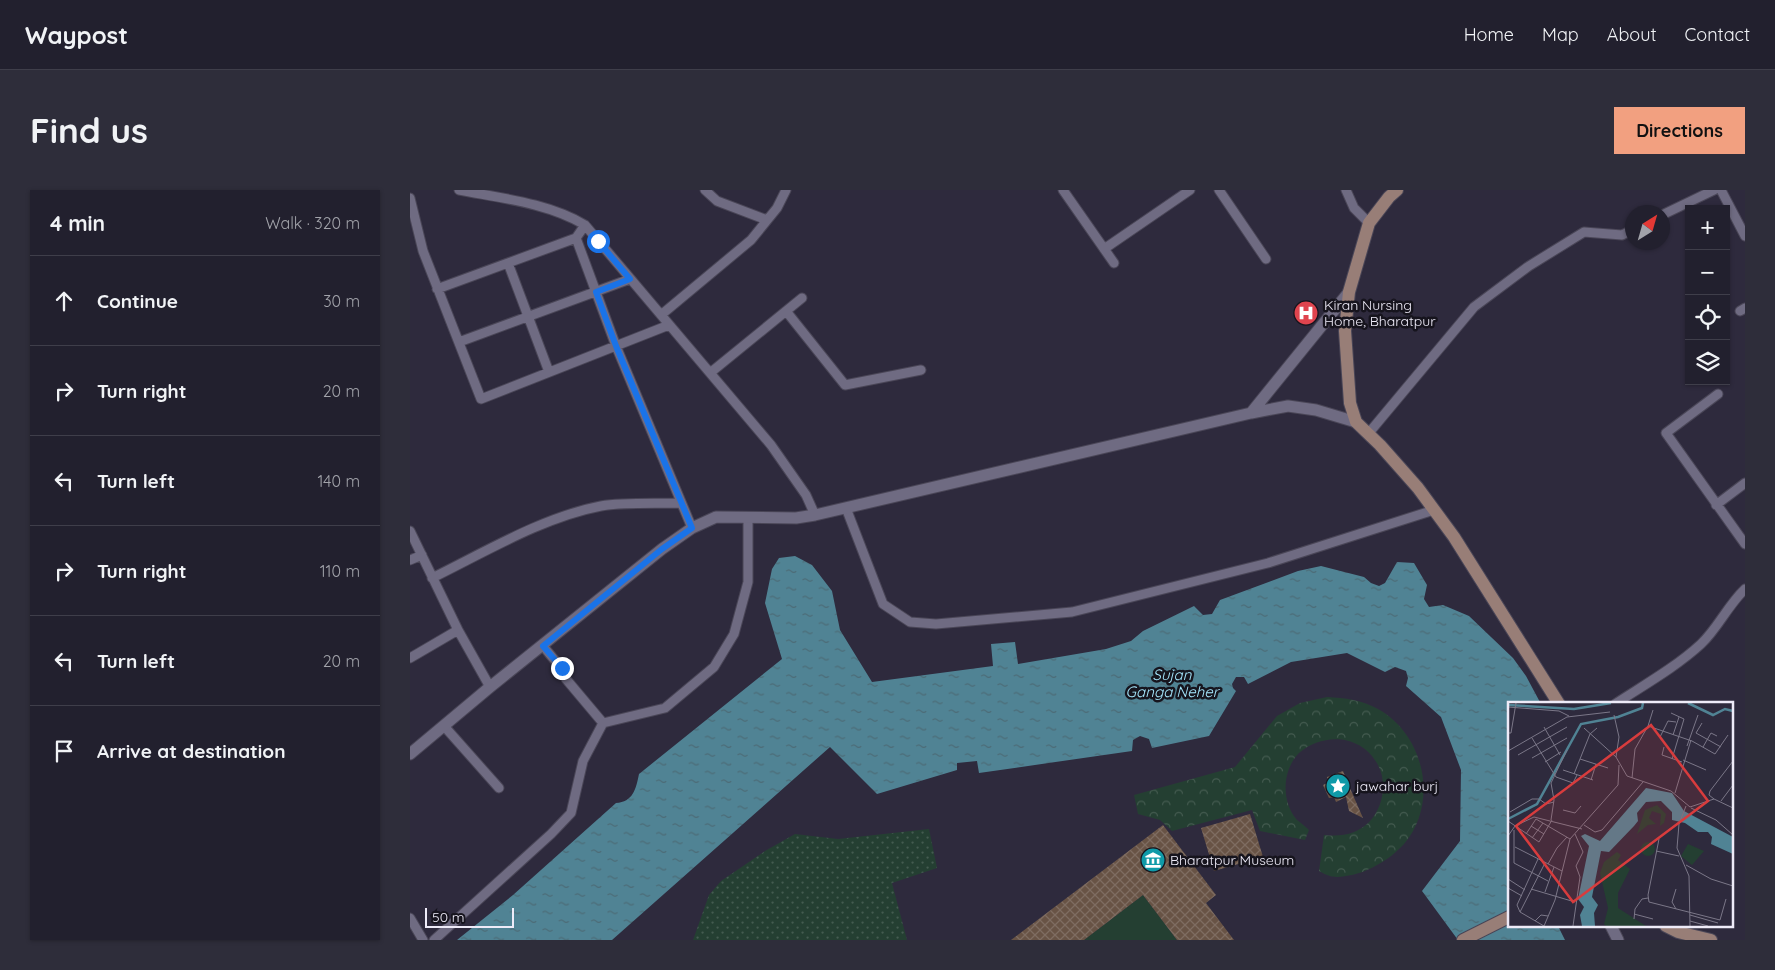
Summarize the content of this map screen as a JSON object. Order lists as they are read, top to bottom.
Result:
{
  "water": ["Sujan Ganga Neher"],
  "places": {
    "hospital": ["Kiran Nursing Home, Bharatpur"],
    "place": ["jawahar burj"],
    "museum": ["Bharatpur Museum"]
  },
  "scale_bar": "50 m",
  "north": "top right",
  "page": {
    "header": "Waypost",
    "nav": [
      "Home",
      "Map",
      "About",
      "Contact"
    ],
    "buttons": "Directions",
    "title": "Find us",
    "heading": ["4 min", "Walk · 320 m"],
    "map_buttons": ["+", "−"],
    "list": [
      ["Continue", "30 m"],
      ["Turn right", "20 m"],
      ["Turn left", "140 m"],
      ["Turn right", "110 m"],
      ["Turn left", "20 m"],
      "Arrive at destination"
    ],
    "scale": "50 m"
  }
}
